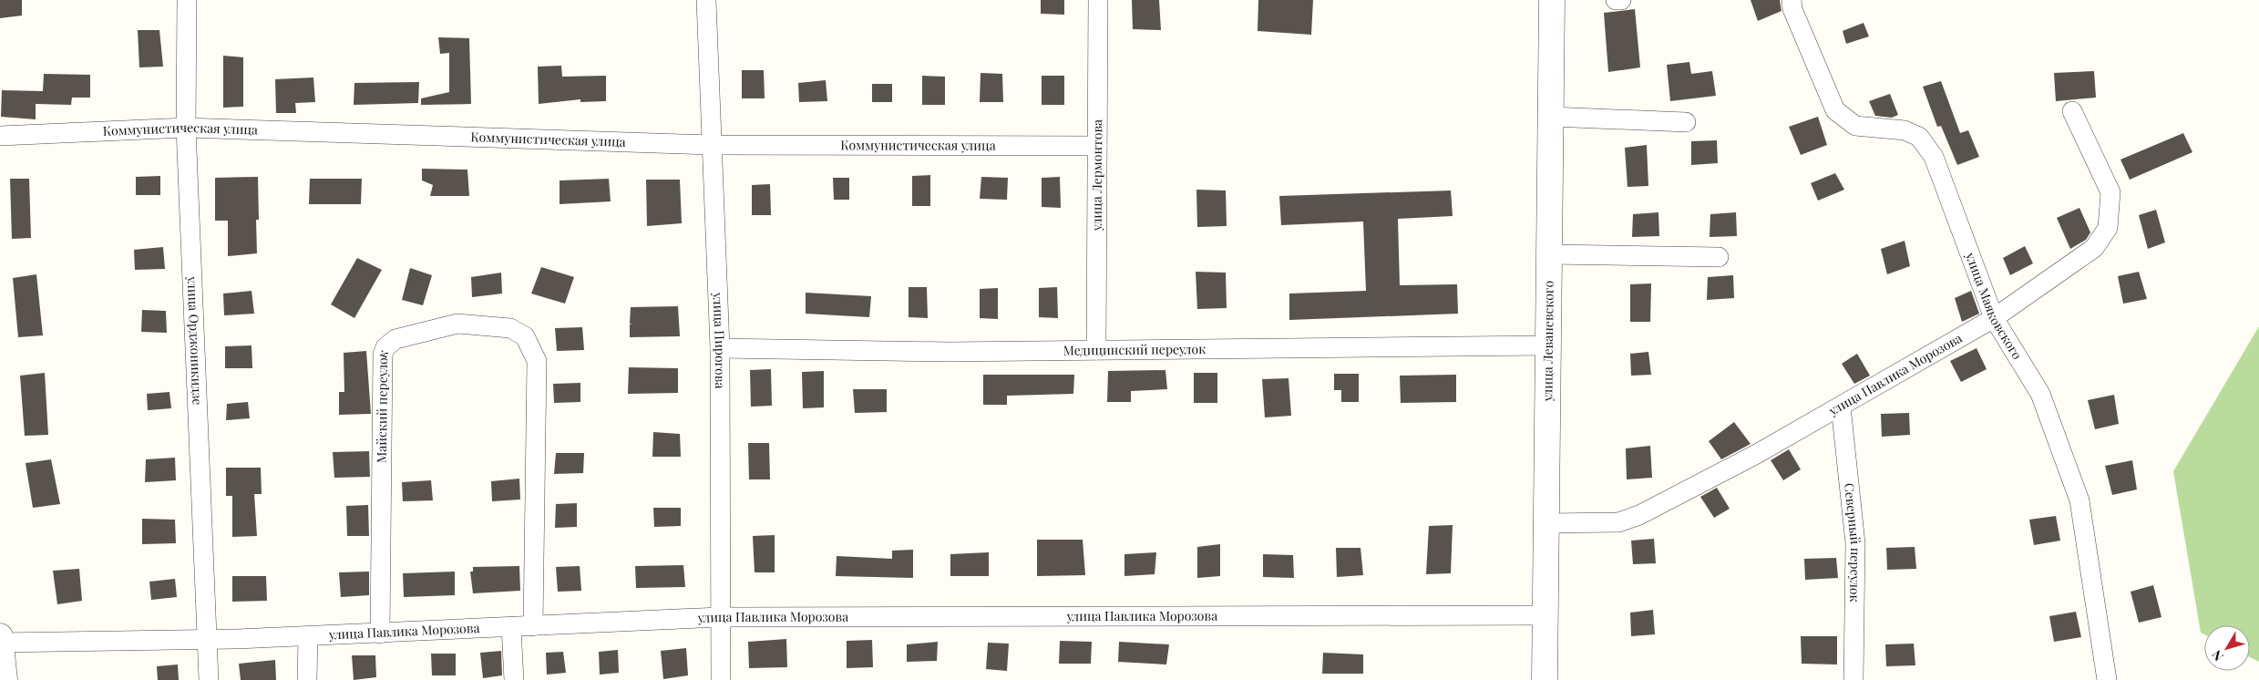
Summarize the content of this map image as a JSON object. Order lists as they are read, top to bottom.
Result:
{
  "streets": {
    "street": [
      "Коммунистическая улица",
      "улица Лермонтова",
      "улица Маяковского",
      "улица Орджоникидзе",
      "улица Пирогова",
      "улица Леваневского",
      "Медицинский переулок",
      "улица Павлика Морозова",
      "Майский переулок",
      "Северный переулок"
    ]
  },
  "crossings": [
    ["Коммунистическая улица", "улица Лермонтова"],
    ["Коммунистическая улица", "улица Орджоникидзе"],
    ["Коммунистическая улица", "улица Пирогова"],
    ["улица Лермонтова", "Медицинский переулок"],
    ["улица Маяковского", "улица Павлика Морозова"],
    ["улица Орджоникидзе", "улица Павлика Морозова"],
    ["улица Пирогова", "Медицинский переулок"],
    ["улица Пирогова", "улица Павлика Морозова"],
    ["улица Леваневского", "Медицинский переулок"],
    ["улица Леваневского", "улица Павлика Морозова"],
    ["улица Павлика Морозова", "Майский переулок"],
    ["улица Павлика Морозова", "Северный переулок"]
  ],
  "north": "bottom left"
}
